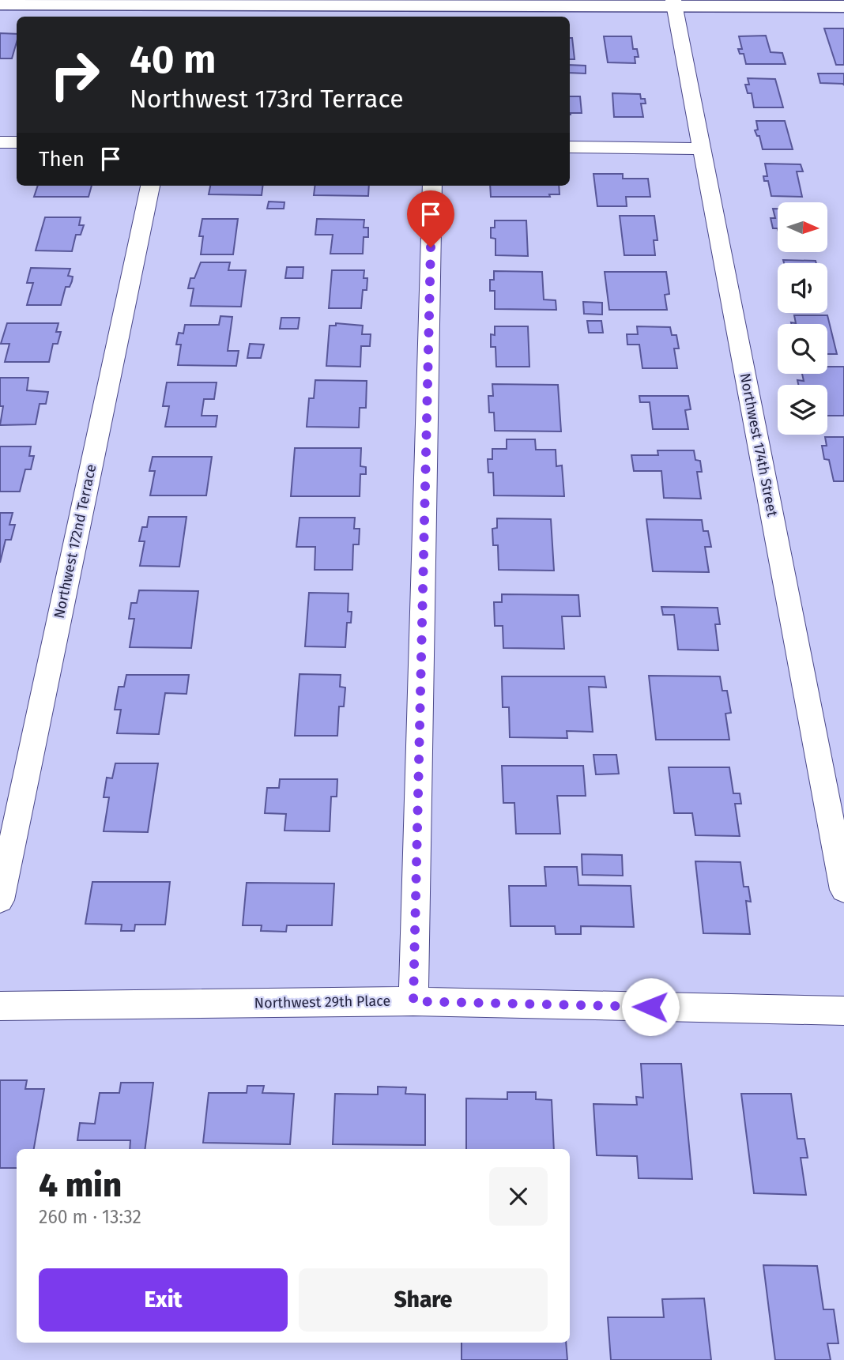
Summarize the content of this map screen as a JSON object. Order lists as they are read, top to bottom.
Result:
{
  "streets": {
    "street": ["Northwest 174th Street", "Northwest 172nd Terrace", "Northwest 29th Place"]
  },
  "north": "right",
  "page": {
    "turn": ["40 m", "Northwest 173rd Terrace"],
    "then": "Then",
    "heading": ["4 min", "260 m · 13:32"],
    "buttons": ["Exit", "Share"]
  }
}
